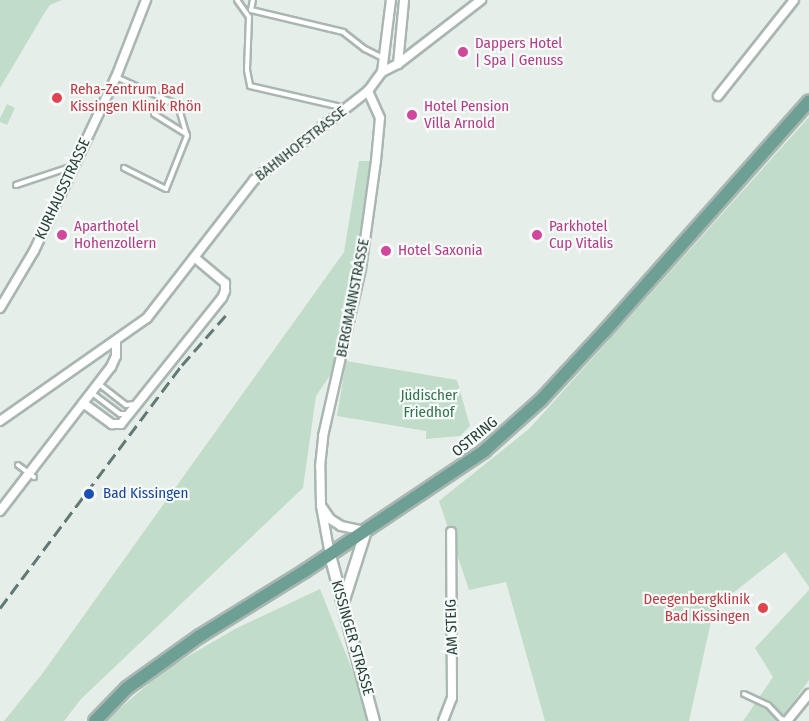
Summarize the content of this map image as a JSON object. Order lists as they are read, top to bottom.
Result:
{
  "streets": {
    "main road": ["OSTRING"],
    "street": [
      "BAHNHOFSTRASSE",
      "KURHAUSSTRASSE",
      "BERGMANNSTRASSE",
      "AM STEIG",
      "KISSINGER STRASSE"
    ]
  },
  "crossings": [
    ["BAHNHOFSTRASSE", "BERGMANNSTRASSE"],
    ["BERGMANNSTRASSE", "OSTRING"],
    ["BERGMANNSTRASSE", "KISSINGER STRASSE"],
    ["OSTRING", "KISSINGER STRASSE"]
  ],
  "parks": ["Jüdischer Friedhof"],
  "places": [
    "Dappers Hotel | Spa | Genuss",
    "Reha-Zentrum Bad Kissingen Klinik Rhön",
    "Hotel Pension Villa Arnold",
    "Aparthotel Hohenzollern",
    "Parkhotel Cup Vitalis",
    "Hotel Saxonia",
    "Bad Kissingen",
    "Deegenbergklinik Bad Kissingen"
  ]
}
